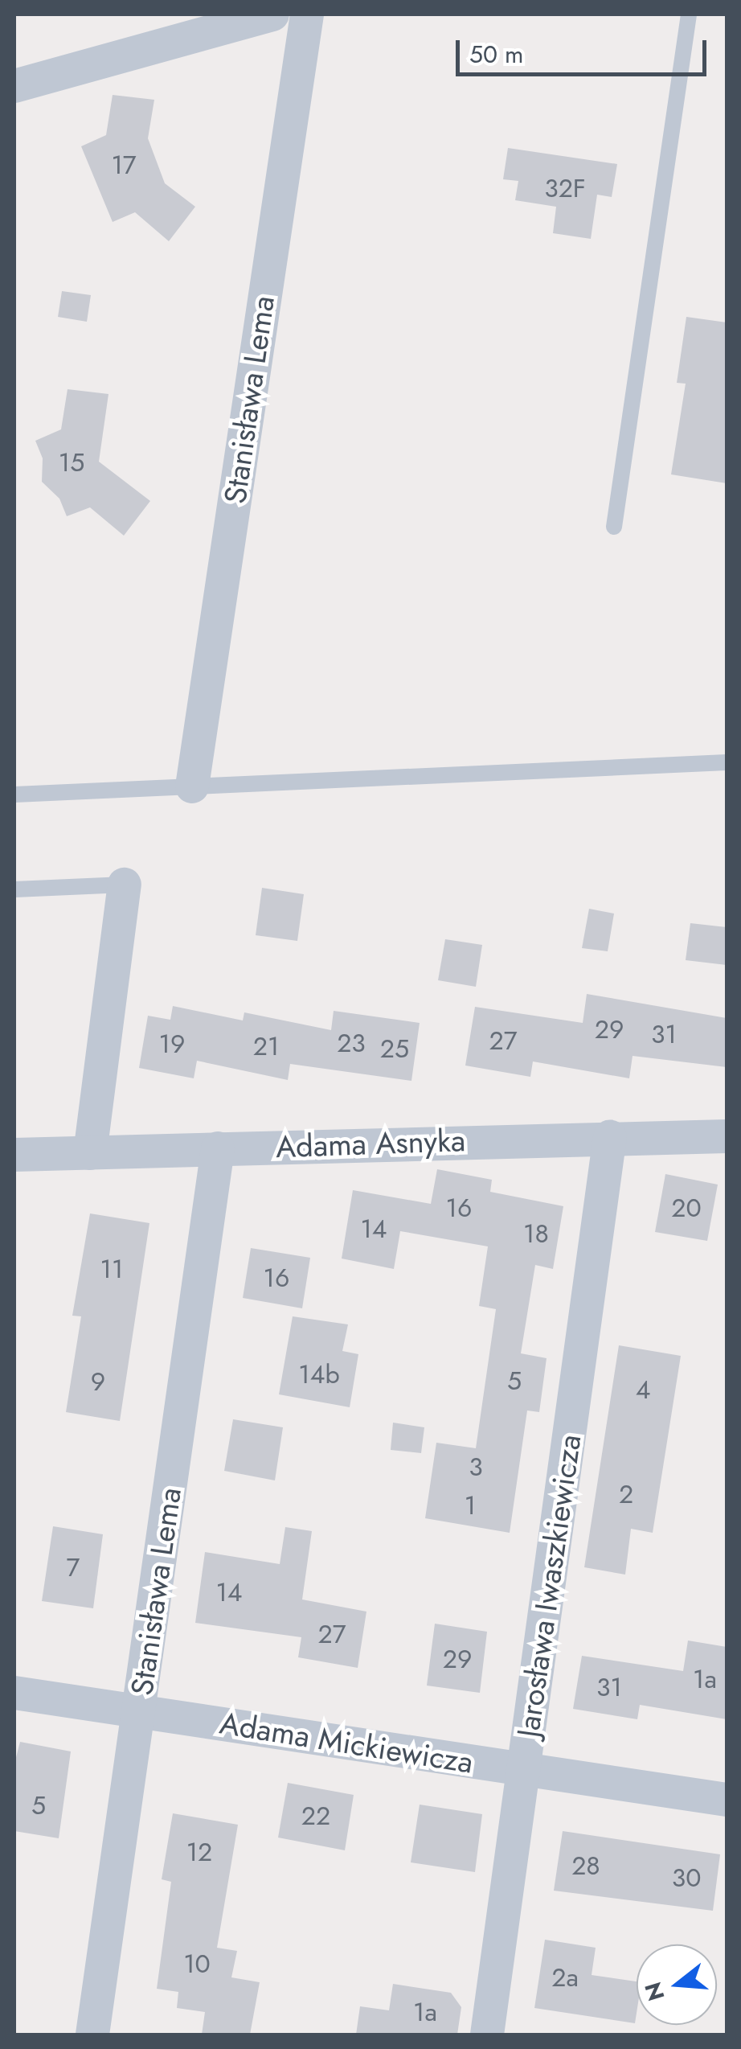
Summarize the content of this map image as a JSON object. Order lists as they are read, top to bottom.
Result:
{
  "streets": {
    "street": [
      "Stanisława Lema",
      "Adama Asnyka",
      "Jarosława Iwaszkiewicza",
      "Adama Mickiewicza"
    ]
  },
  "crossings": [
    ["Stanisława Lema", "Adama Asnyka"],
    ["Stanisława Lema", "Adama Mickiewicza"],
    ["Adama Asnyka", "Jarosława Iwaszkiewicza"],
    ["Jarosława Iwaszkiewicza", "Adama Mickiewicza"]
  ],
  "house_numbers": [
    "17",
    "32F",
    "15",
    "29",
    "31",
    "27",
    "23",
    "19",
    "21",
    "25",
    "16",
    "20",
    "14",
    "18",
    "11",
    "16",
    "14b",
    "5",
    "9",
    "4",
    "3",
    "2",
    "1",
    "7",
    "14",
    "27",
    "29",
    "1a",
    "31",
    "5",
    "22",
    "12",
    "28",
    "30",
    "10",
    "2a",
    "1a"
  ],
  "scale_bar": "50 m",
  "north": "left"
}
